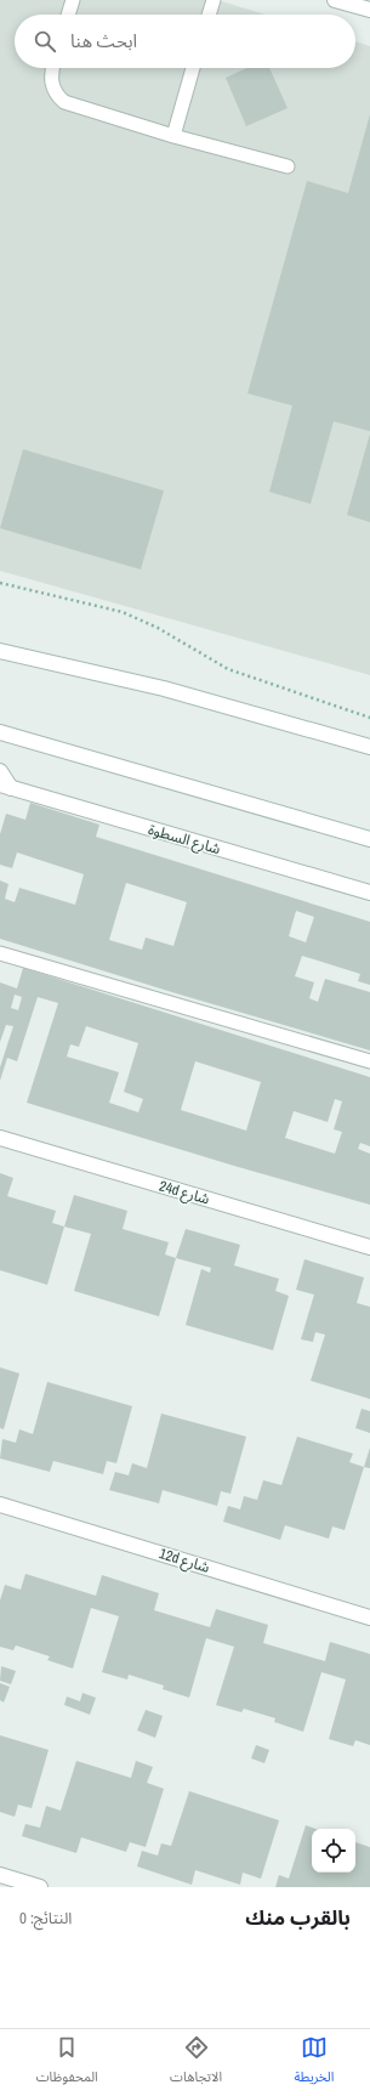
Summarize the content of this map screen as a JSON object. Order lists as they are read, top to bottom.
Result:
{
  "streets": {
    "street": ["شارع السطوة", "24d شارع", "12d شارع"]
  },
  "page": {
    "search": "ابحث هنا",
    "heading": ["بالقرب منك", "النتائج: 0"],
    "nav": ["الخريطة", "الاتجاهات", "المحفوظات"]
  }
}
